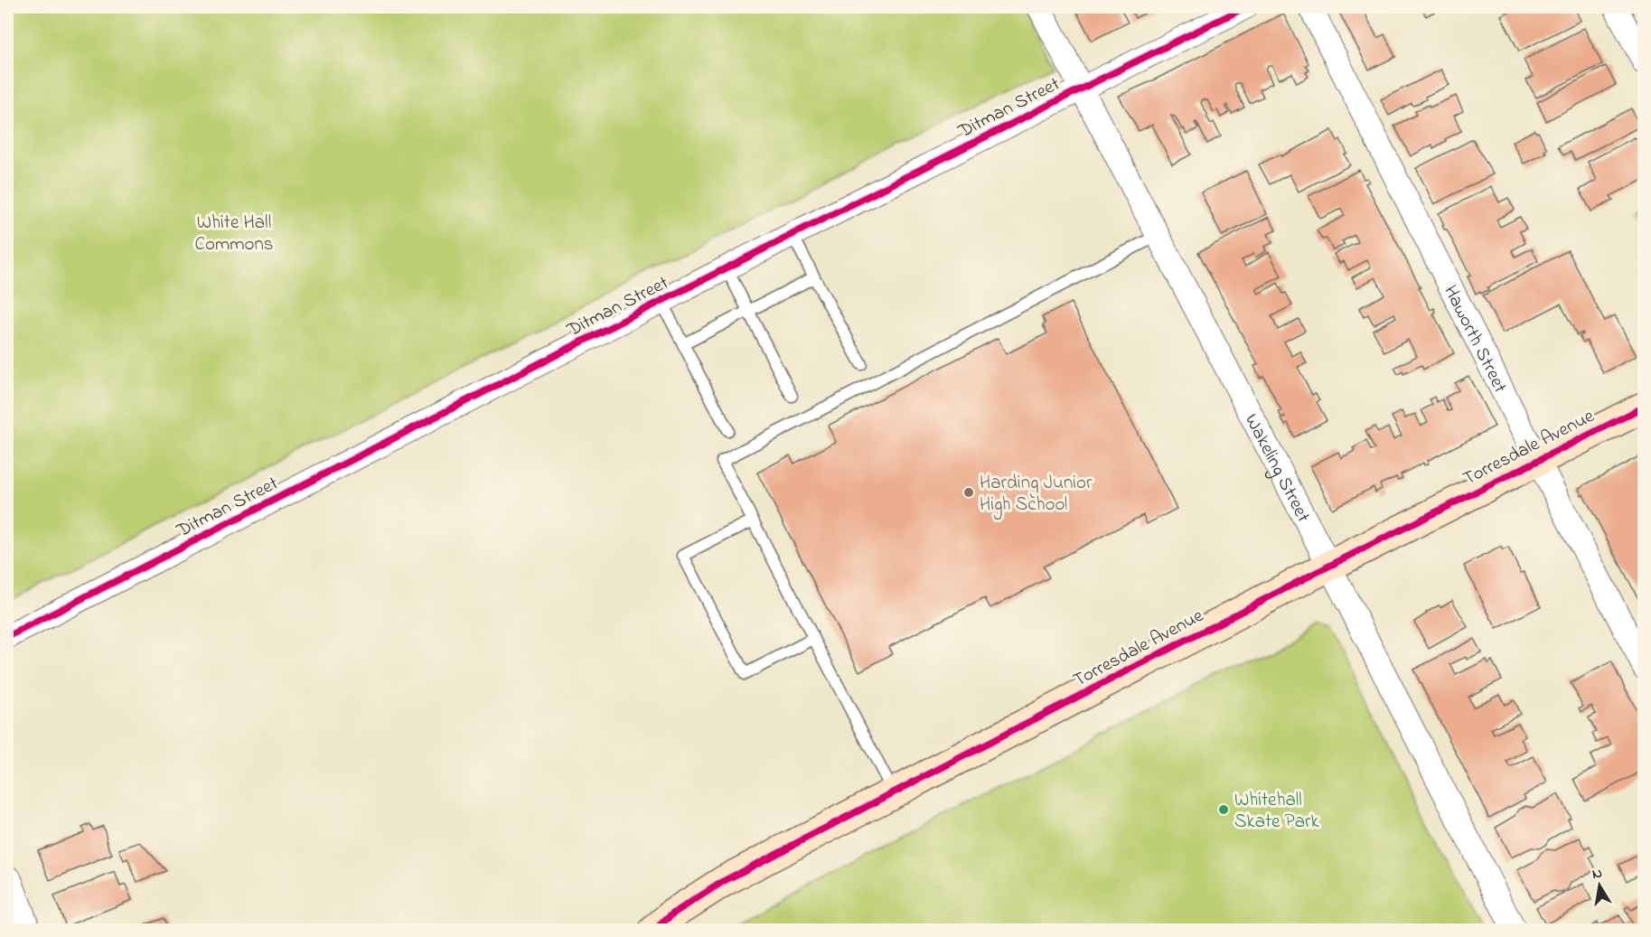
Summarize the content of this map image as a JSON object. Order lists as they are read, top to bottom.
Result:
{
  "streets": {
    "main road": ["Torresdale Avenue"],
    "street": ["Ditman Street", "Haworth Street", "Wakeling Street"]
  },
  "crossings": [
    ["Ditman Street", "Wakeling Street"],
    ["Haworth Street", "Torresdale Avenue"],
    ["Torresdale Avenue", "Wakeling Street"]
  ],
  "parks": ["White Hall Commons"],
  "places": ["Harding Junior High School", "Whitehall Skate Park"],
  "north": "top"
}
